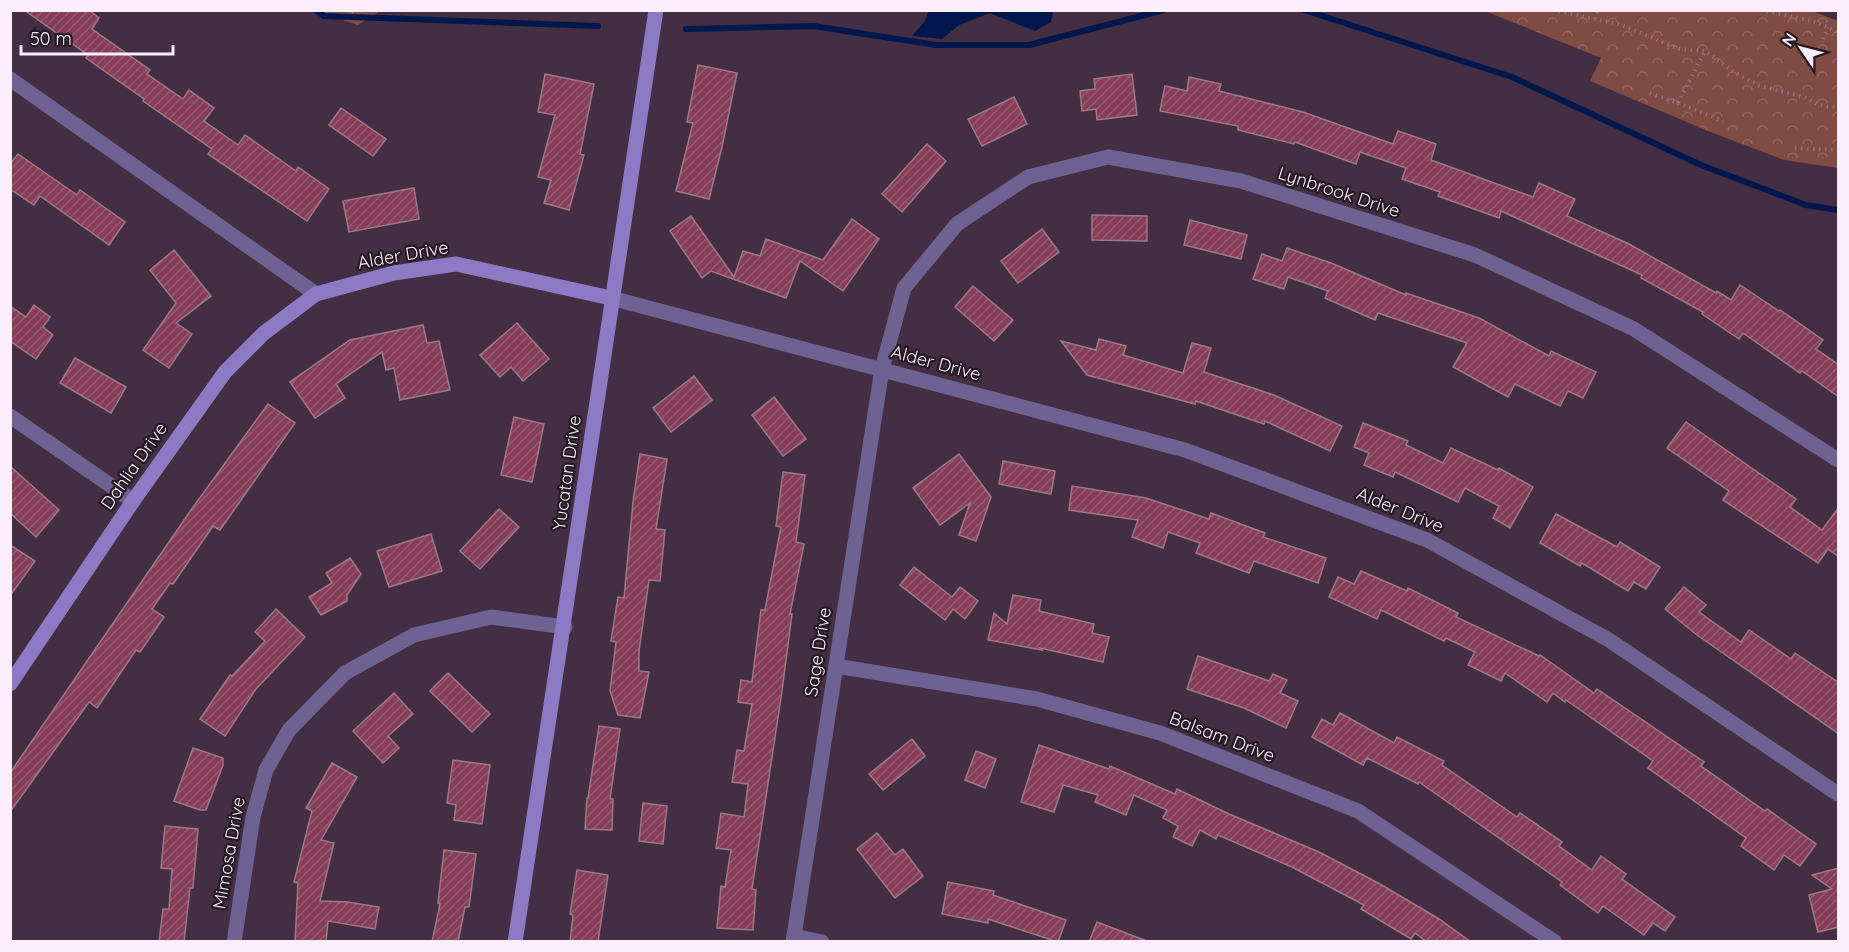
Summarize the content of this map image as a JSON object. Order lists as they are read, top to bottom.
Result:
{
  "streets": {
    "street": [
      "Lynbrook Drive",
      "Alder Drive",
      "Dahlia Drive",
      "Yucatan Drive",
      "Sage Drive",
      "Balsam Drive",
      "Mimosa Drive"
    ]
  },
  "crossings": [
    ["Lynbrook Drive", "Alder Drive"],
    ["Lynbrook Drive", "Sage Drive"],
    ["Alder Drive", "Dahlia Drive"],
    ["Alder Drive", "Yucatan Drive"],
    ["Alder Drive", "Sage Drive"],
    ["Yucatan Drive", "Mimosa Drive"],
    ["Sage Drive", "Balsam Drive"]
  ],
  "scale_bar": "50 m",
  "north": "top left"
}
